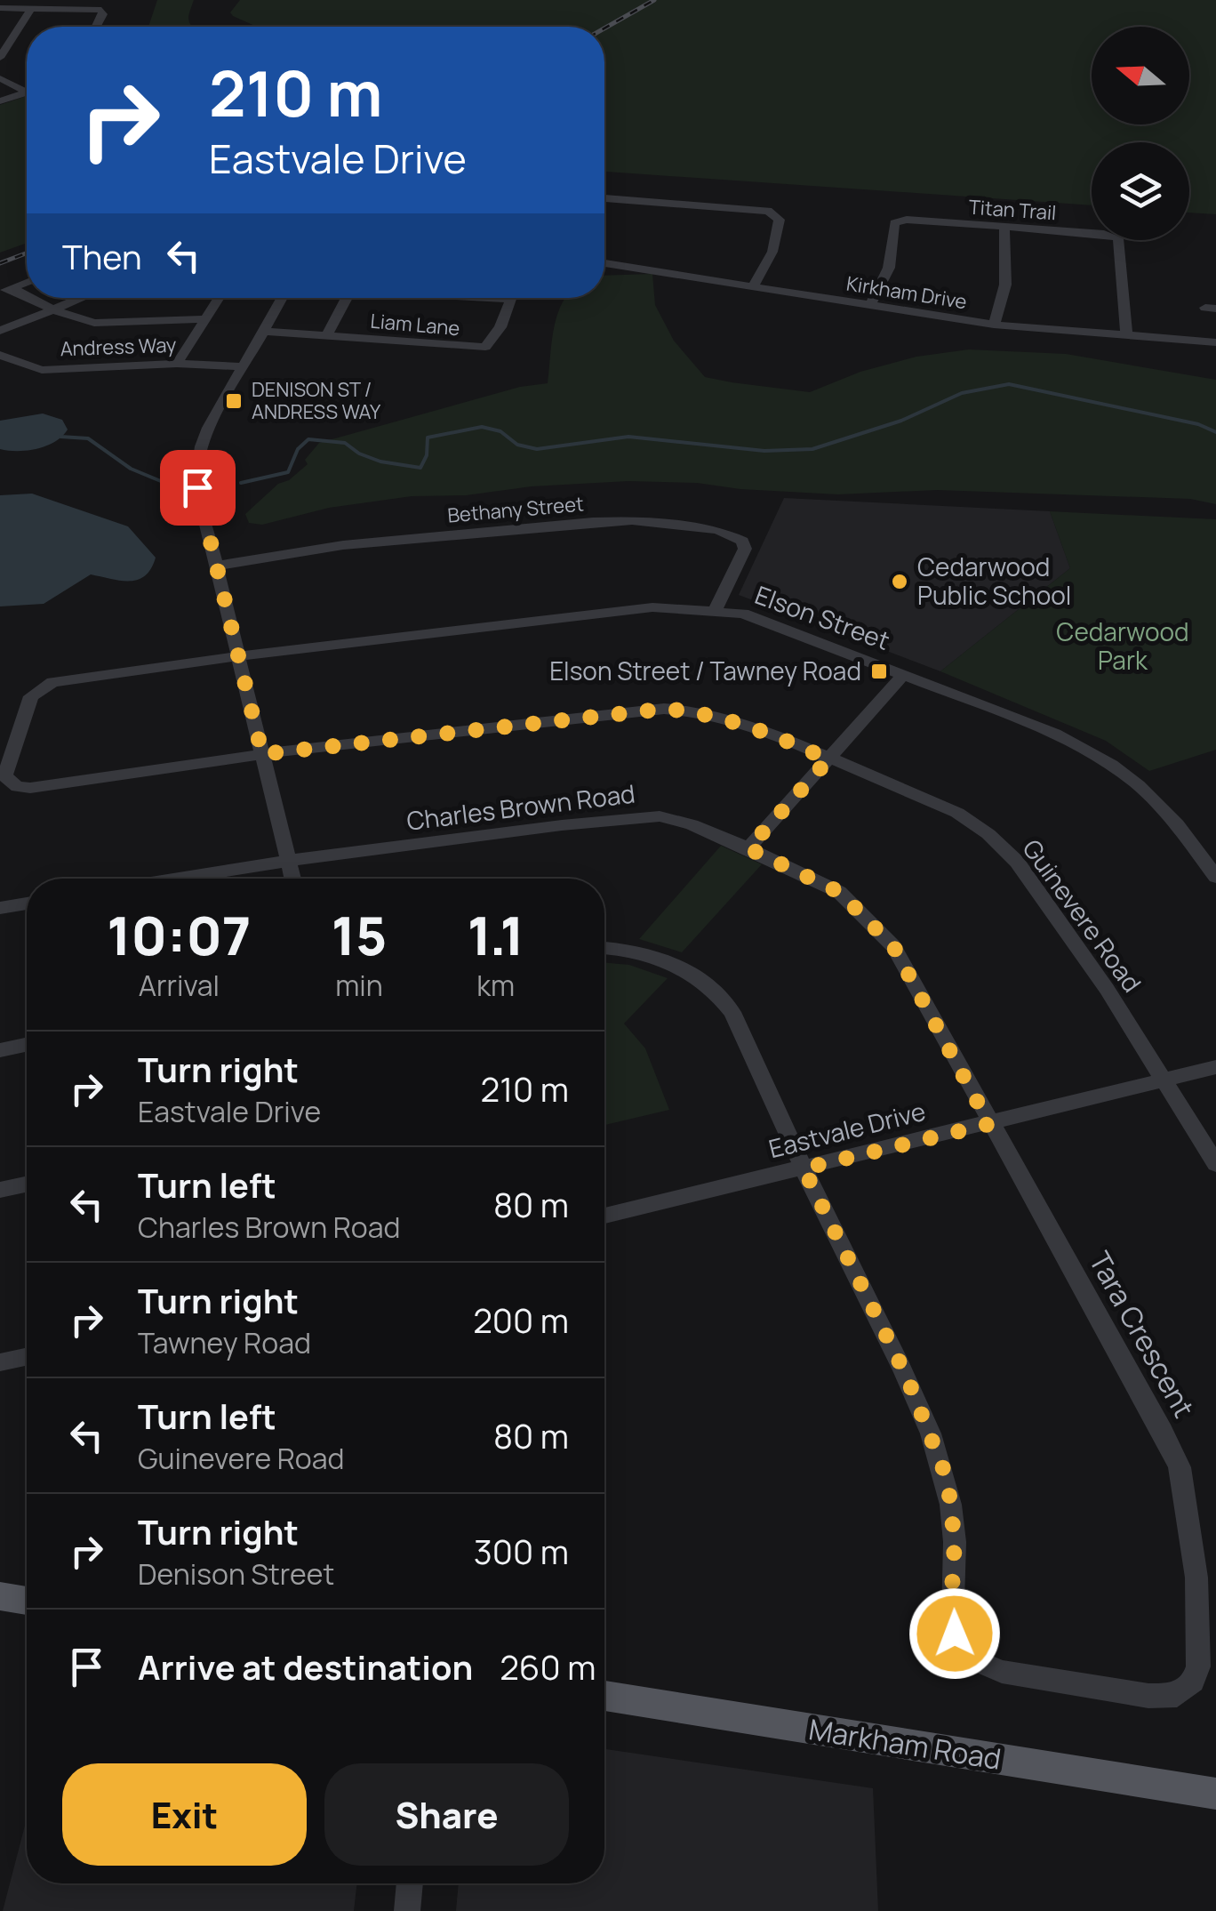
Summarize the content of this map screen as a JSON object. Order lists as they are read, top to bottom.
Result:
{
  "streets": {
    "main road": ["Markham Road"],
    "street": [
      "Titan Trail",
      "Kirkham Drive",
      "Liam Lane",
      "Andress Way",
      "Bethany Street",
      "Elson Street",
      "Charles Brown Road",
      "Guinevere Road",
      "Eastvale Drive",
      "Tara Crescent"
    ]
  },
  "crossings": [
    ["Titan Trail", "Kirkham Drive"],
    ["Bethany Street", "Elson Street"],
    ["Elson Street", "Guinevere Road"],
    ["Charles Brown Road", "Eastvale Drive"],
    ["Charles Brown Road", "Tara Crescent"],
    ["Guinevere Road", "Eastvale Drive"],
    ["Eastvale Drive", "Tara Crescent"]
  ],
  "parks": ["Cedarwood Park"],
  "places": {
    "transit": ["DENISON ST / ANDRESS WAY", "Elson Street / Tawney Road"],
    "other": ["Cedarwood Public School"]
  },
  "north": "left",
  "page": {
    "turn": ["210 m", "Eastvale Drive"],
    "then": "Then",
    "eta": [
      "10:07",
      "Arrival",
      "15",
      "min",
      "1.1",
      "km"
    ],
    "list": [
      {
        "name": "Turn right",
        "note": "Eastvale Drive",
        "value": "210 m"
      },
      {
        "name": "Turn left",
        "note": "Charles Brown Road",
        "value": "80 m"
      },
      {
        "name": "Turn right",
        "note": "Tawney Road",
        "value": "200 m"
      },
      {
        "name": "Turn left",
        "note": "Guinevere Road",
        "value": "80 m"
      },
      {
        "name": "Turn right",
        "note": "Denison Street",
        "value": "300 m"
      },
      {
        "name": "Arrive at destination",
        "value": "260 m"
      }
    ],
    "buttons": ["Exit", "Share"]
  }
}
